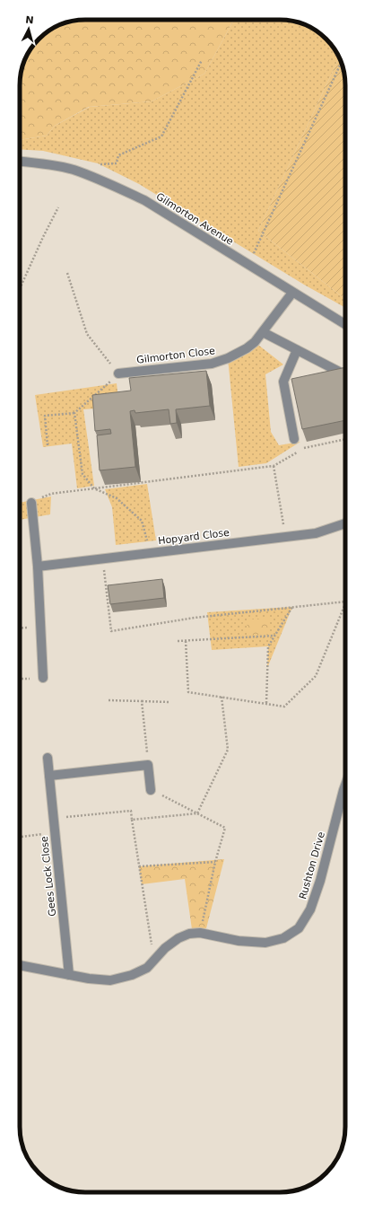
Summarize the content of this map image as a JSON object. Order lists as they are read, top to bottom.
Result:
{
  "streets": {
    "street": [
      "Gilmorton Avenue",
      "Gilmorton Close",
      "Hopyard Close",
      "Rushton Drive",
      "Gees Lock Close"
    ]
  },
  "crossings": [
    ["Gilmorton Avenue", "Gilmorton Close"]
  ],
  "north": "top"
}
